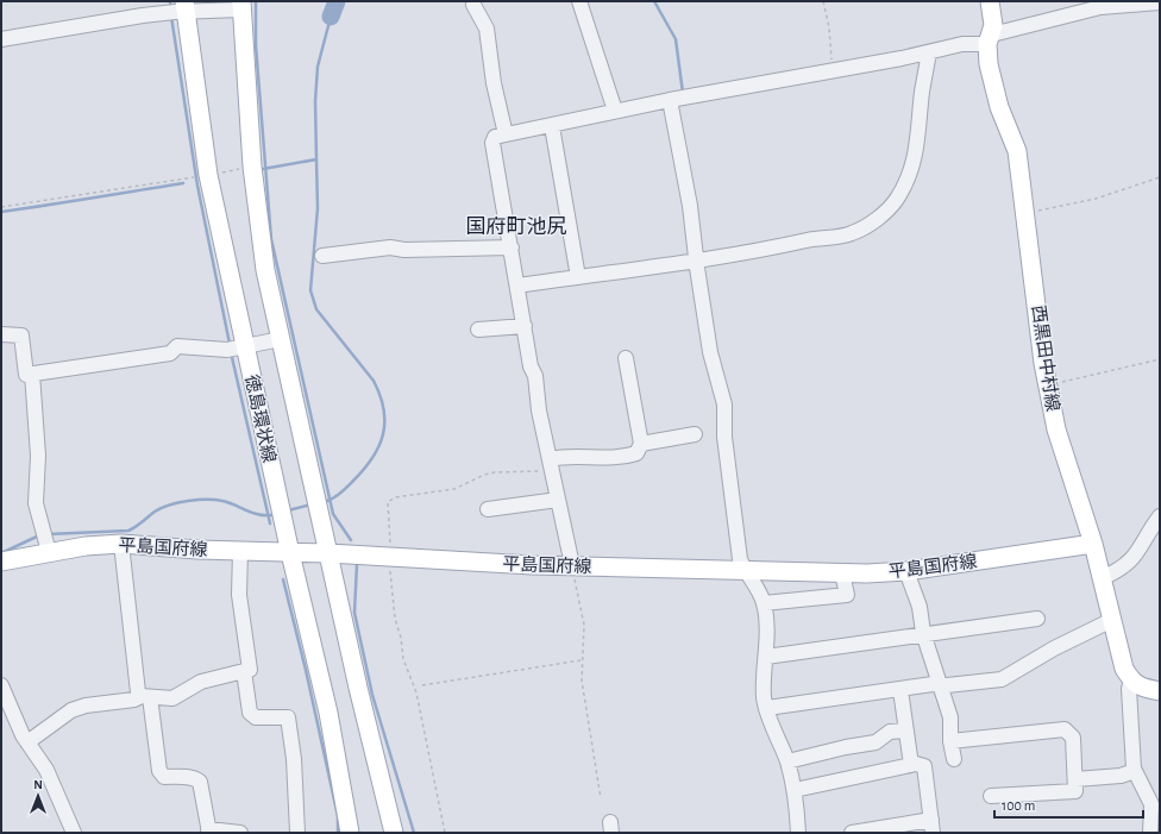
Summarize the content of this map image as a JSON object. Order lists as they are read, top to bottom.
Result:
{
  "streets": {
    "main road": ["西黒田中村線", "徳島環状線", "平島国府線"]
  },
  "crossings": [
    ["西黒田中村線", "平島国府線"],
    ["徳島環状線", "平島国府線"]
  ],
  "districts": ["国府町池尻"],
  "scale_bar": "100 m",
  "north": "top"
}
